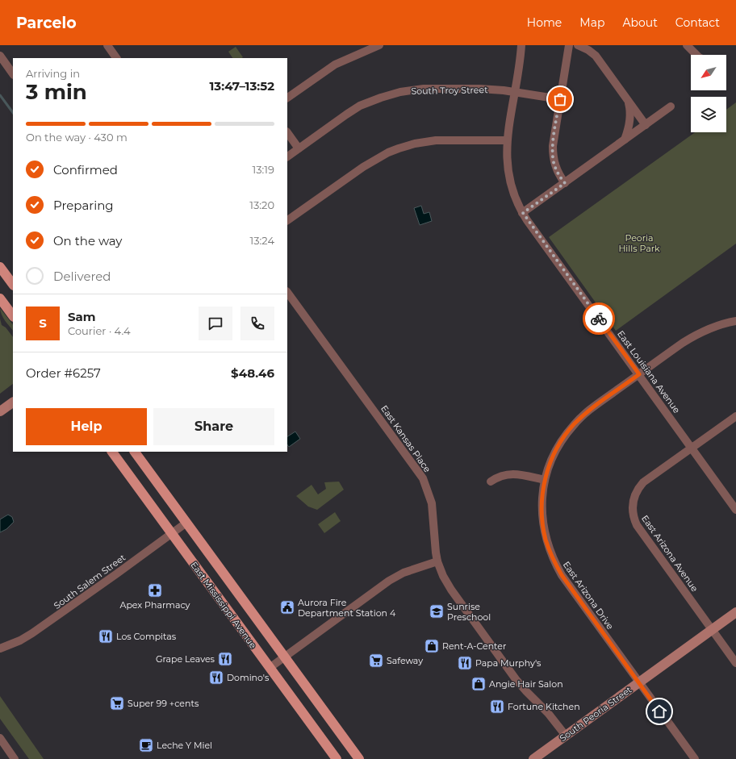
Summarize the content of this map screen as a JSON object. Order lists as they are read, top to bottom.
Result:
{
  "streets": {
    "main road": ["East Mississippi Avenue", "South Peoria Street"],
    "street": [
      "South Troy Street",
      "East Louisiana Avenue",
      "East Kansas Place",
      "East Arizona Avenue",
      "South Salem Street",
      "East Arizona Drive"
    ]
  },
  "crossings": [
    ["South Troy Street", "East Louisiana Avenue"],
    ["East Louisiana Avenue", "East Arizona Avenue"],
    ["East Louisiana Avenue", "East Arizona Drive"],
    ["East Kansas Place", "South Peoria Street"],
    ["East Arizona Avenue", "South Peoria Street"],
    ["South Salem Street", "East Mississippi Avenue"],
    ["East Arizona Drive", "South Peoria Street"]
  ],
  "parks": ["Peoria Hills Park"],
  "places": {
    "pharmacy": ["Apex Pharmacy"],
    "public building": ["Aurora Fire Department Station 4"],
    "school or university": ["Sunrise Preschool"],
    "restaurant": [
      "Los Compitas",
      "Grape Leaves",
      "Papa Murphy's",
      "Domino's",
      "Fortune Kitchen"
    ],
    "shop": ["Rent-A-Center", "Angie Hair Salon"],
    "supermarket": ["Safeway", "Super 99 +cents"],
    "cafe": ["Leche Y Miel"]
  },
  "north": "bottom left",
  "page": {
    "header": "Parcelo",
    "nav": [
      "Home",
      "Map",
      "About",
      "Contact"
    ],
    "heading": ["3 min", "Arriving in", "13:47–13:52"],
    "panel": [
      "Sam",
      "Courier · 4.4",
      "Order #6257",
      "$48.46"
    ],
    "bar": "On the way · 430 m",
    "list": [
      ["Confirmed", "13:19"],
      ["Preparing", "13:20"],
      ["On the way", "13:24"],
      "Delivered"
    ],
    "round": "S",
    "buttons": ["Help", "Share"]
  }
}
